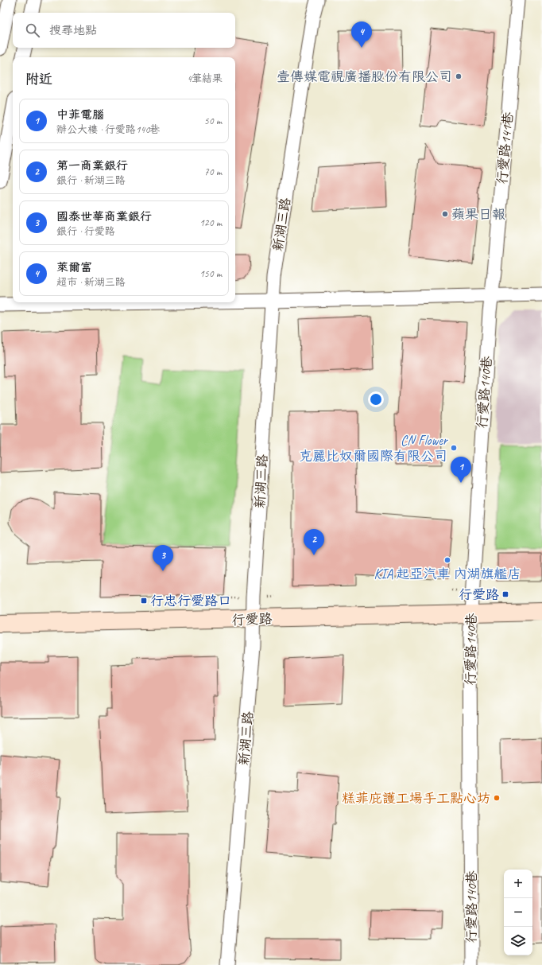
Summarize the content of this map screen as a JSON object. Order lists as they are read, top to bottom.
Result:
{
  "streets": {
    "street": [
      "行愛路141巷",
      "新湖三路",
      "行愛路140巷",
      "行愛路"
    ]
  },
  "crossings": [
    ["行愛路141巷", "行愛路140巷"],
    ["新湖三路", "行愛路"],
    ["行愛路140巷", "行愛路"]
  ],
  "places": {
    "other": [
      "壹傳媒電視廣播股份有限公司",
      "蘋果日報",
      "CN Flower 克麗比奴爾國際有限公司",
      "KIA 起亞汽車 內湖旗艦店",
      "糕菲庇護工場手工點心坊"
    ],
    "transit": ["行愛路", "行忠行愛路口"]
  },
  "page": {
    "search": "搜尋地點",
    "pins": [
      "4",
      "1",
      "2",
      "3"
    ],
    "heading": ["附近", "4筆結果"],
    "list": [
      {
        "mark": "1",
        "name": "中菲電腦",
        "note": "辦公大樓 · 行愛路140巷",
        "value": "50 m"
      },
      {
        "mark": "2",
        "name": "第一商業銀行",
        "note": "銀行 · 新湖三路",
        "value": "70 m"
      },
      {
        "mark": "3",
        "name": "國泰世華商業銀行",
        "note": "銀行 · 行愛路",
        "value": "120 m"
      },
      {
        "mark": "4",
        "name": "萊爾富",
        "note": "超市 · 新湖三路",
        "value": "150 m"
      }
    ],
    "map_buttons": ["+", "−"]
  }
}
